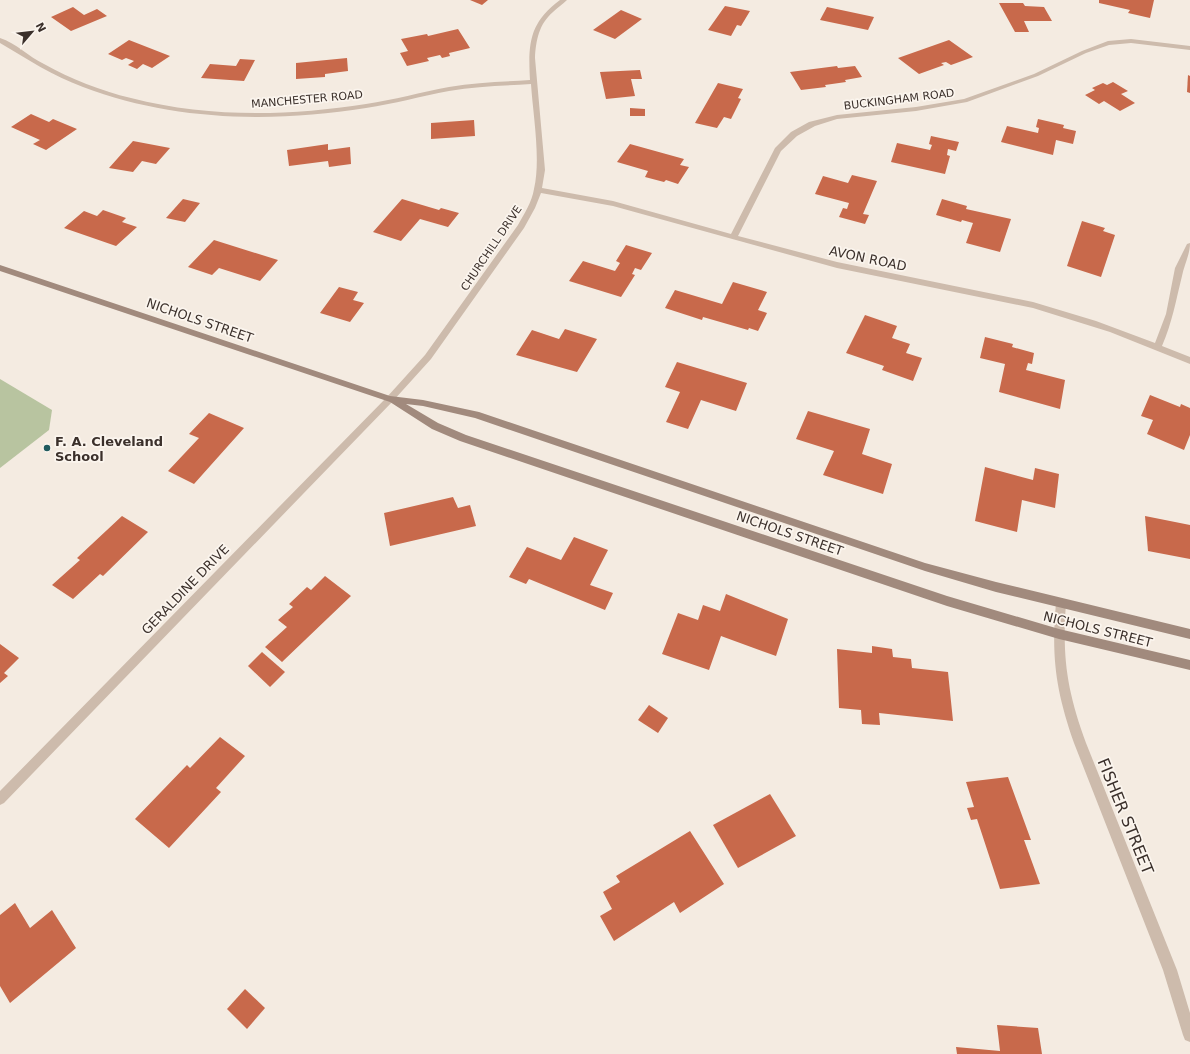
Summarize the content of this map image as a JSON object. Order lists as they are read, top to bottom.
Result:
{
  "streets": {
    "main road": ["NICHOLS STREET"],
    "street": [
      "MANCHESTER ROAD",
      "BUCKINGHAM ROAD",
      "CHURCHILL DRIVE",
      "AVON ROAD",
      "GERALDINE DRIVE",
      "FISHER STREET"
    ]
  },
  "crossings": [
    ["MANCHESTER ROAD", "CHURCHILL DRIVE"],
    ["BUCKINGHAM ROAD", "AVON ROAD"],
    ["CHURCHILL DRIVE", "AVON ROAD"],
    ["CHURCHILL DRIVE", "NICHOLS STREET"],
    ["CHURCHILL DRIVE", "GERALDINE DRIVE"],
    ["NICHOLS STREET", "GERALDINE DRIVE"],
    ["NICHOLS STREET", "FISHER STREET"]
  ],
  "places": ["F. A. Cleveland School"],
  "north": "top right"
}
